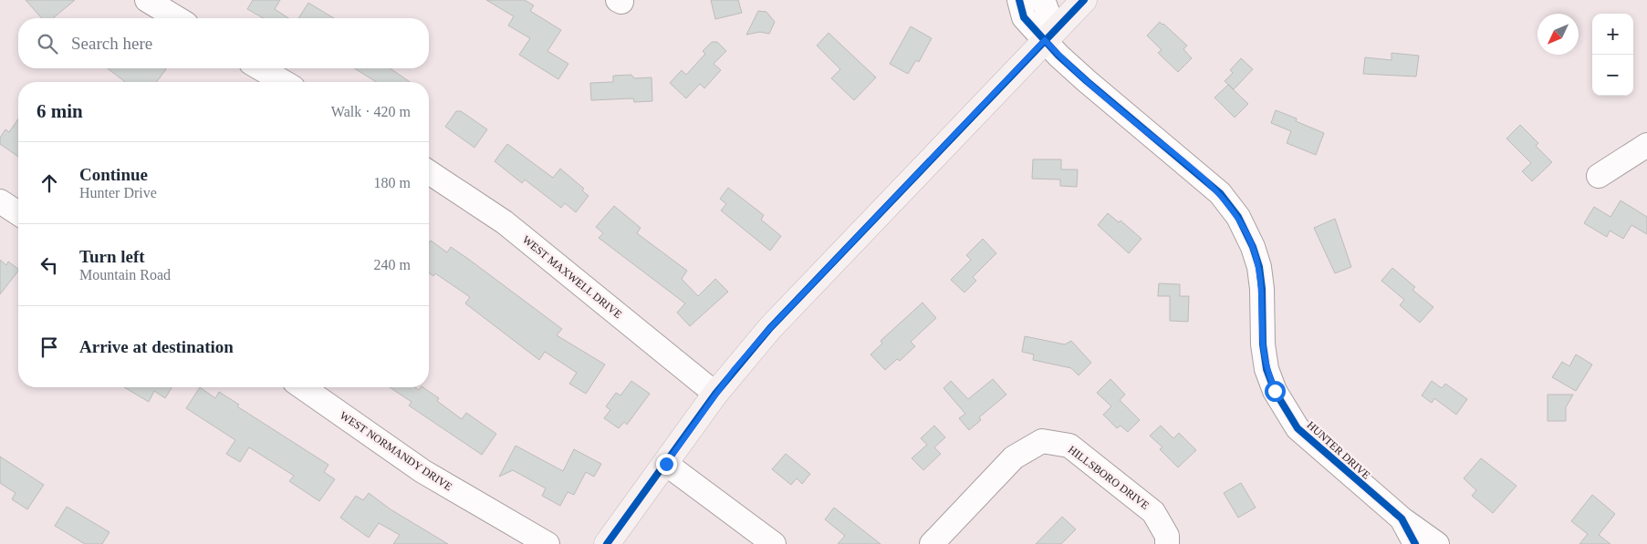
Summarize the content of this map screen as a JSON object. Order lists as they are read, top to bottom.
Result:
{
  "streets": {
    "street": [
      "WEST MAXWELL DRIVE",
      "HUNTER DRIVE",
      "WEST NORMANDY DRIVE",
      "HILLSBORO DRIVE"
    ]
  },
  "north": "bottom left",
  "page": {
    "map_buttons": ["+", "−"],
    "search": "Search here",
    "heading": ["6 min", "Walk · 420 m"],
    "list": [
      ["Continue", "Hunter Drive", "180 m"],
      ["Turn left", "Mountain Road", "240 m"],
      "Arrive at destination"
    ]
  }
}
